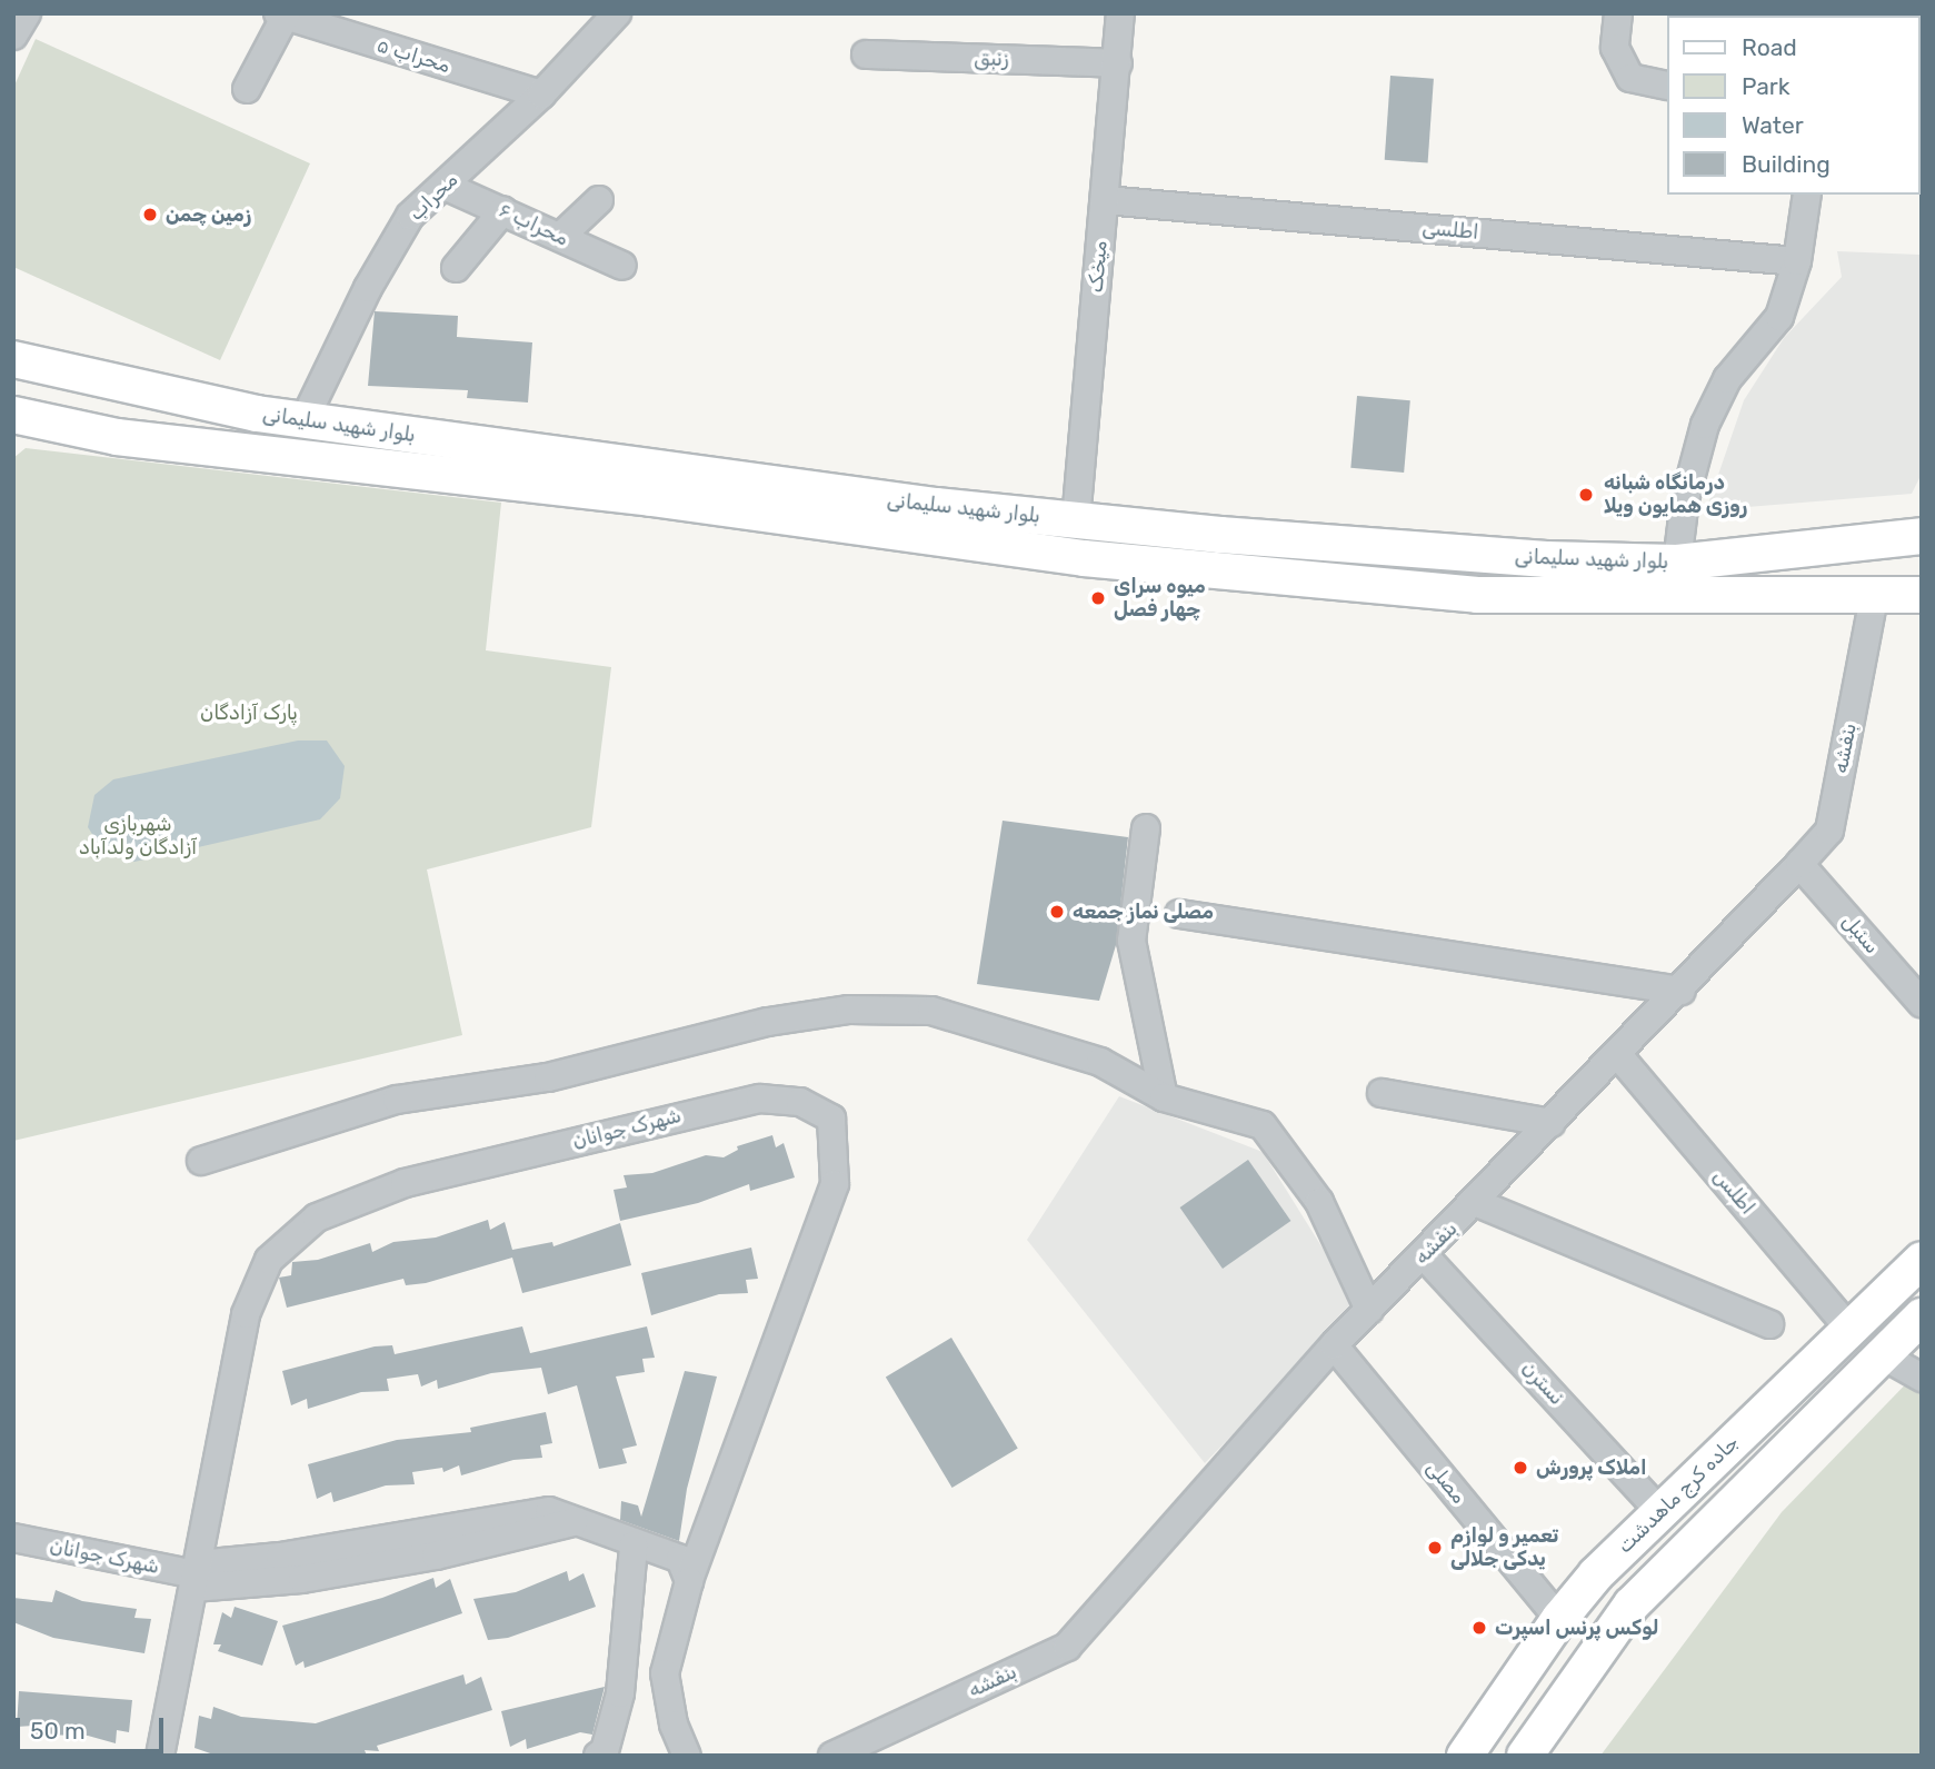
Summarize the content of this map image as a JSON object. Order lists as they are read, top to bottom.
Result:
{
  "streets": {
    "main road": ["بلوار شهید سلیمانی", "جاده کرج ماهدشت"],
    "street": [
      "محراب ۵",
      "زنبق",
      "محراب",
      "محراب ۶",
      "اطلسی",
      "میخک",
      "بنفشه",
      "سنبل",
      "شهرک جوانان",
      "اطلس",
      "نسترن",
      "مصلی"
    ]
  },
  "crossings": [
    ["محراب ۵", "محراب"],
    ["زنبق", "میخک"],
    ["محراب", "محراب ۶"],
    ["محراب", "بلوار شهید سلیمانی"],
    ["اطلسی", "میخک"],
    ["میخک", "بلوار شهید سلیمانی"],
    ["بلوار شهید سلیمانی", "بنفشه"],
    ["بنفشه", "سنبل"],
    ["بنفشه", "اطلس"],
    ["بنفشه", "نسترن"],
    ["بنفشه", "مصلی"],
    ["اطلس", "جاده کرج ماهدشت"],
    ["نسترن", "جاده کرج ماهدشت"],
    ["مصلی", "جاده کرج ماهدشت"]
  ],
  "parks": ["پارک آزادگان", "شهربازی آزادگان ولدآباد"],
  "places": [
    "زمین چمن",
    "درمانگاه شبانه روزی همایون ویلا",
    "میوه سرای چهار فصل",
    "مصلی نماز جمعه",
    "املاک پرورش",
    "تعمیر و لوازم یدکی جلالی",
    "لوکس پرنس اسپرت"
  ],
  "legend": [
    "Road",
    "Park",
    "Water",
    "Building"
  ],
  "scale_bar": "50 m"
}
